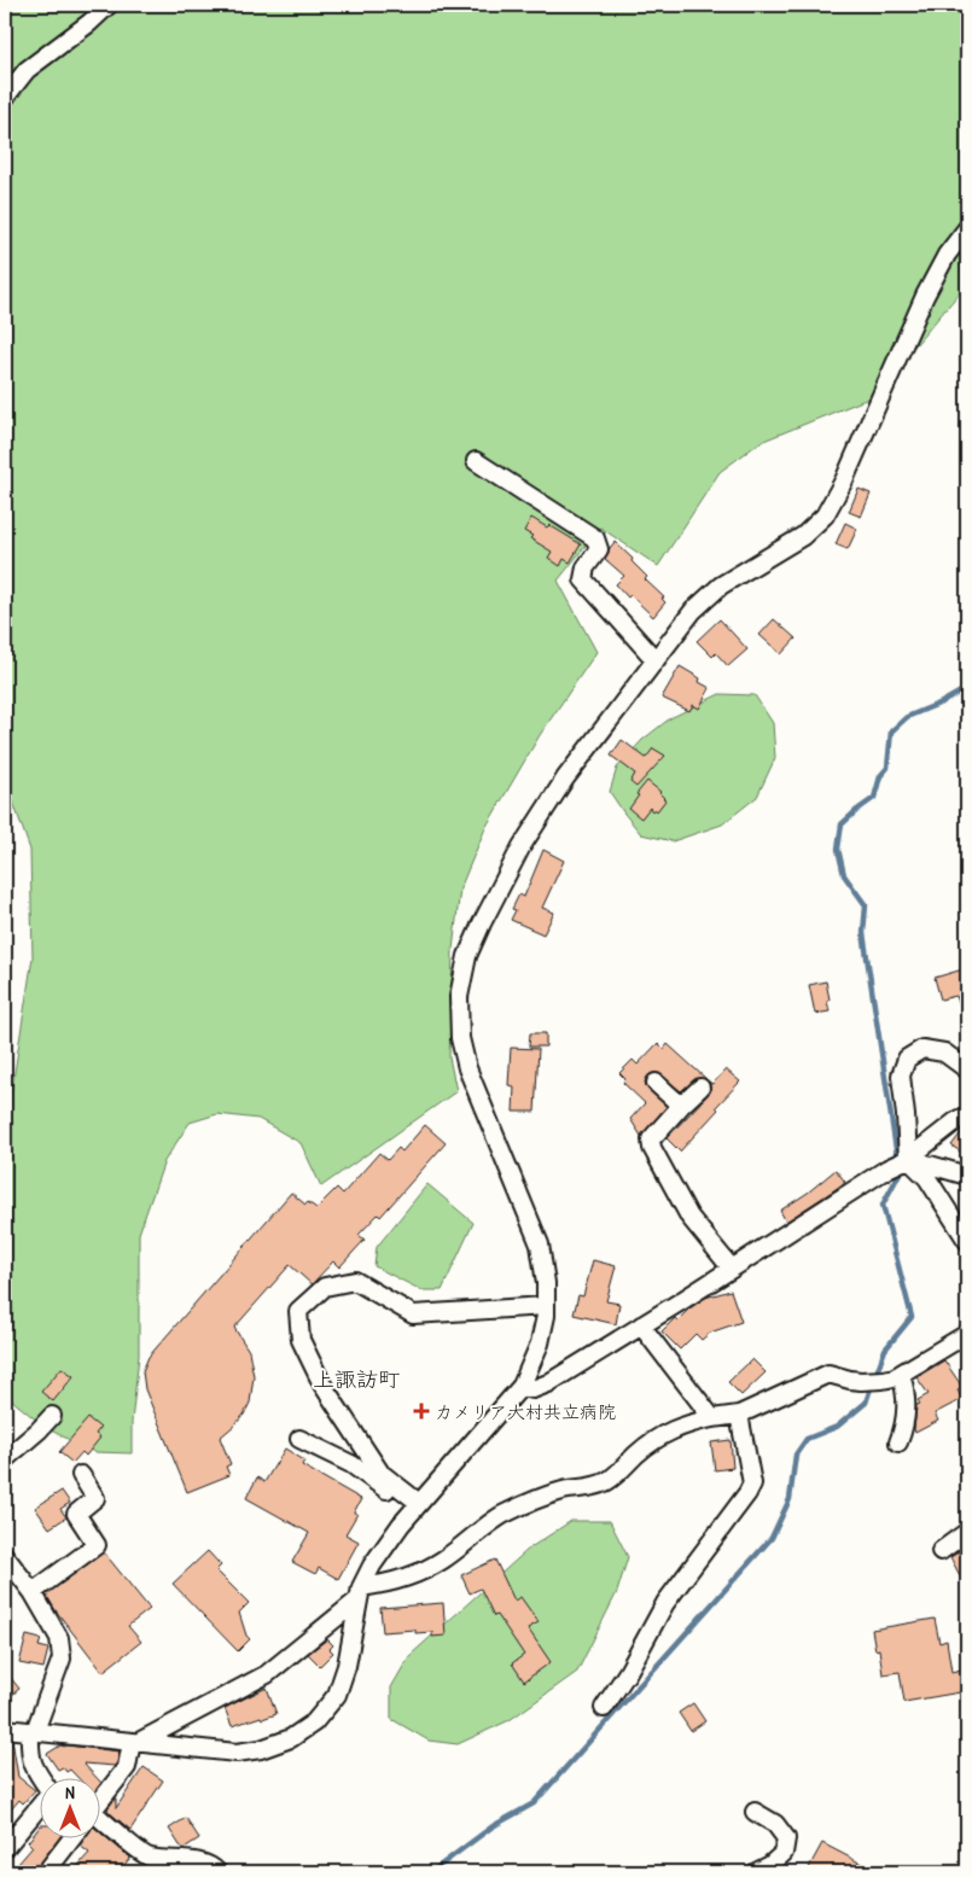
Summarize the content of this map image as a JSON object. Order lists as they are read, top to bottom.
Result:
{
  "districts": ["上諏訪町"],
  "places": {
    "health": ["カメリア大村共立病院"]
  },
  "north": "top"
}
